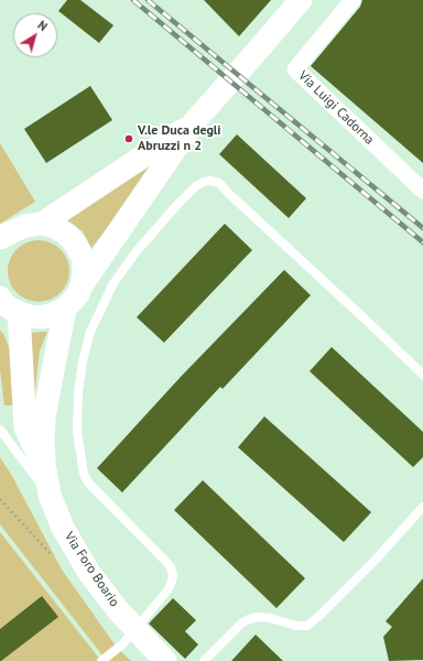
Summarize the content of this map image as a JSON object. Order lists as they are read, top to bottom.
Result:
{
  "streets": {
    "main road": ["Via Foro Boario"],
    "street": ["Via Luigi Cadorna"]
  },
  "places": ["V.le Duca degli Abruzzi n 2"],
  "north": "top right"
}
